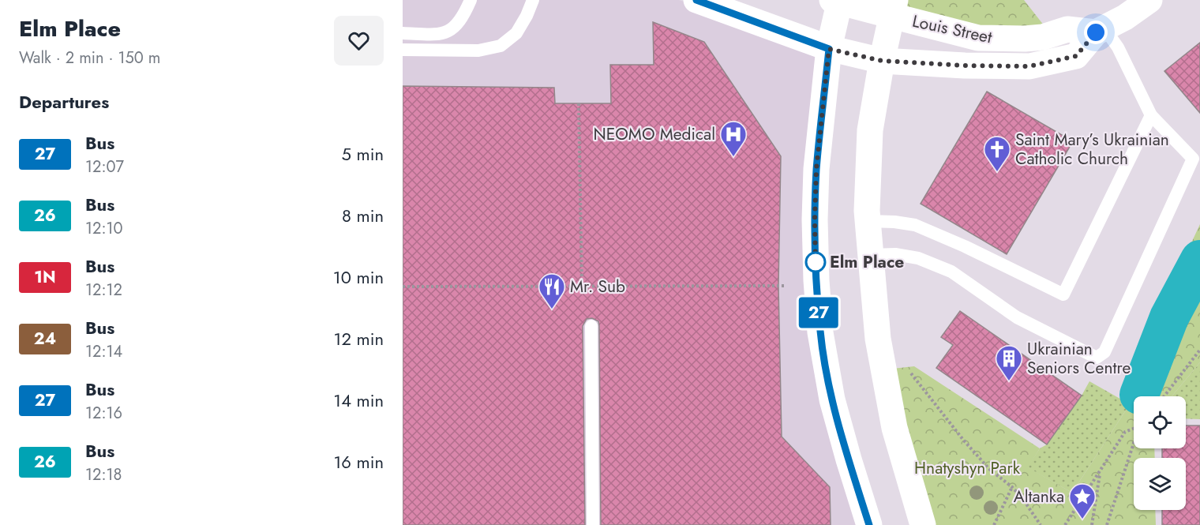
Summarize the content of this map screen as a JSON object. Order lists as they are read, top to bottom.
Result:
{
  "streets": {
    "main road": ["Louis Street"]
  },
  "parks": ["Hnatyshyn Park"],
  "places": {
    "hospital": ["NEOMO Medical"],
    "church": ["Saint Mary’s Ukrainian Catholic Church"],
    "other": ["Elm Place"],
    "restaurant": ["Mr. Sub"],
    "building": ["Ukrainian Seniors Centre"],
    "place": ["Altanka"]
  },
  "lines": ["bus line 27"],
  "page": {
    "heading": [
      ["Elm Place", "Walk · 2 min · 150 m"],
      "Departures"
    ],
    "on_map": "27",
    "list": [
      {
        "mark": "27",
        "name": "Bus",
        "note": "12:07",
        "value": "5 min"
      },
      {
        "mark": "26",
        "name": "Bus",
        "note": "12:10",
        "value": "8 min"
      },
      {
        "mark": "1N",
        "name": "Bus",
        "note": "12:12",
        "value": "10 min"
      },
      {
        "mark": "24",
        "name": "Bus",
        "note": "12:14",
        "value": "12 min"
      },
      {
        "mark": "27",
        "name": "Bus",
        "note": "12:16",
        "value": "14 min"
      },
      {
        "mark": "26",
        "name": "Bus",
        "note": "12:18",
        "value": "16 min"
      }
    ]
  }
}
